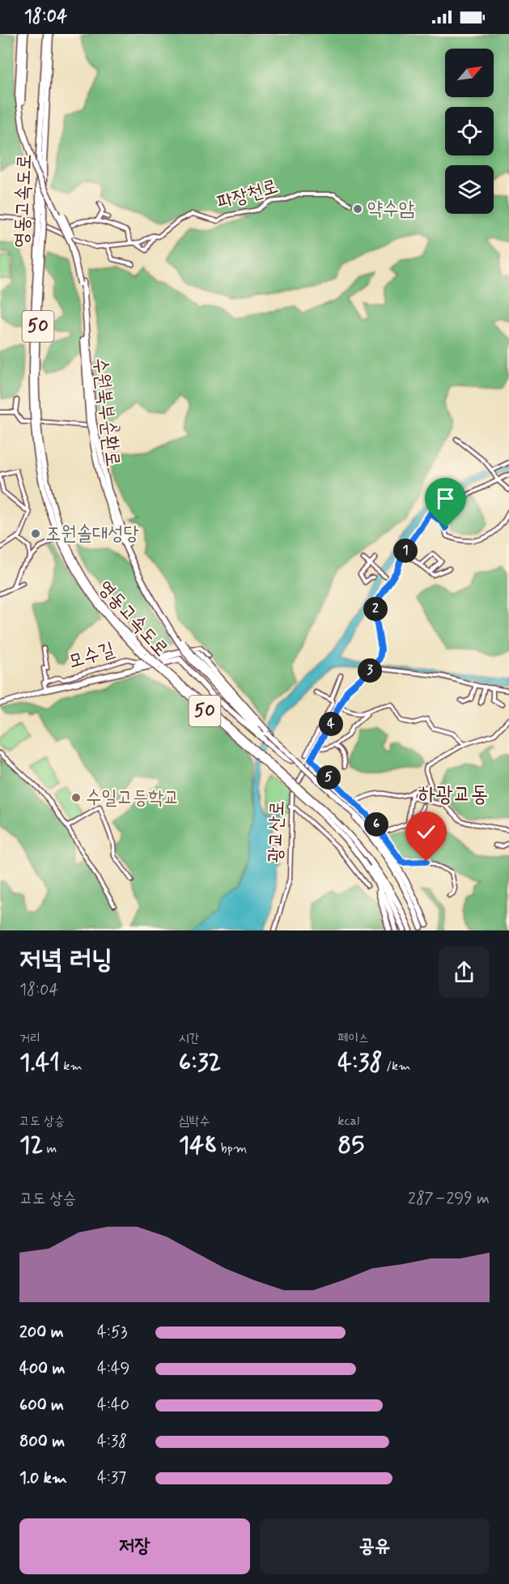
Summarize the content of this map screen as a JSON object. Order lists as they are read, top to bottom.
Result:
{
  "streets": {
    "highway": ["영동고속도로", "50", "수원북부순환로"],
    "street": ["파장천로", "모수길", "광교산로"]
  },
  "districts": ["하광교동"],
  "places": ["약수암", "조원솔대성당", "수일고등학교"],
  "north": "top right",
  "page": {
    "status": "18:04",
    "pins": [
      "1",
      "2",
      "3",
      "4",
      "5",
      "6"
    ],
    "heading": ["저녁 러닝", "18:04"],
    "stats": [
      ["거리", "1.41 km"],
      ["시간", "6:32"],
      ["페이스", "4:38 /km"],
      ["고도 상승", "12 m"],
      ["심박수", "148 bpm"],
      ["kcal", "85"]
    ],
    "chart": ["고도 상승", "287–299 m"],
    "list": [
      {
        "name": "200 m",
        "note": "4:53"
      },
      {
        "name": "400 m",
        "note": "4:49"
      },
      {
        "name": "600 m",
        "note": "4:40"
      },
      {
        "name": "800 m",
        "note": "4:38"
      },
      {
        "name": "1.0 km",
        "note": "4:37"
      }
    ],
    "buttons": ["저장", "공유"]
  }
}
